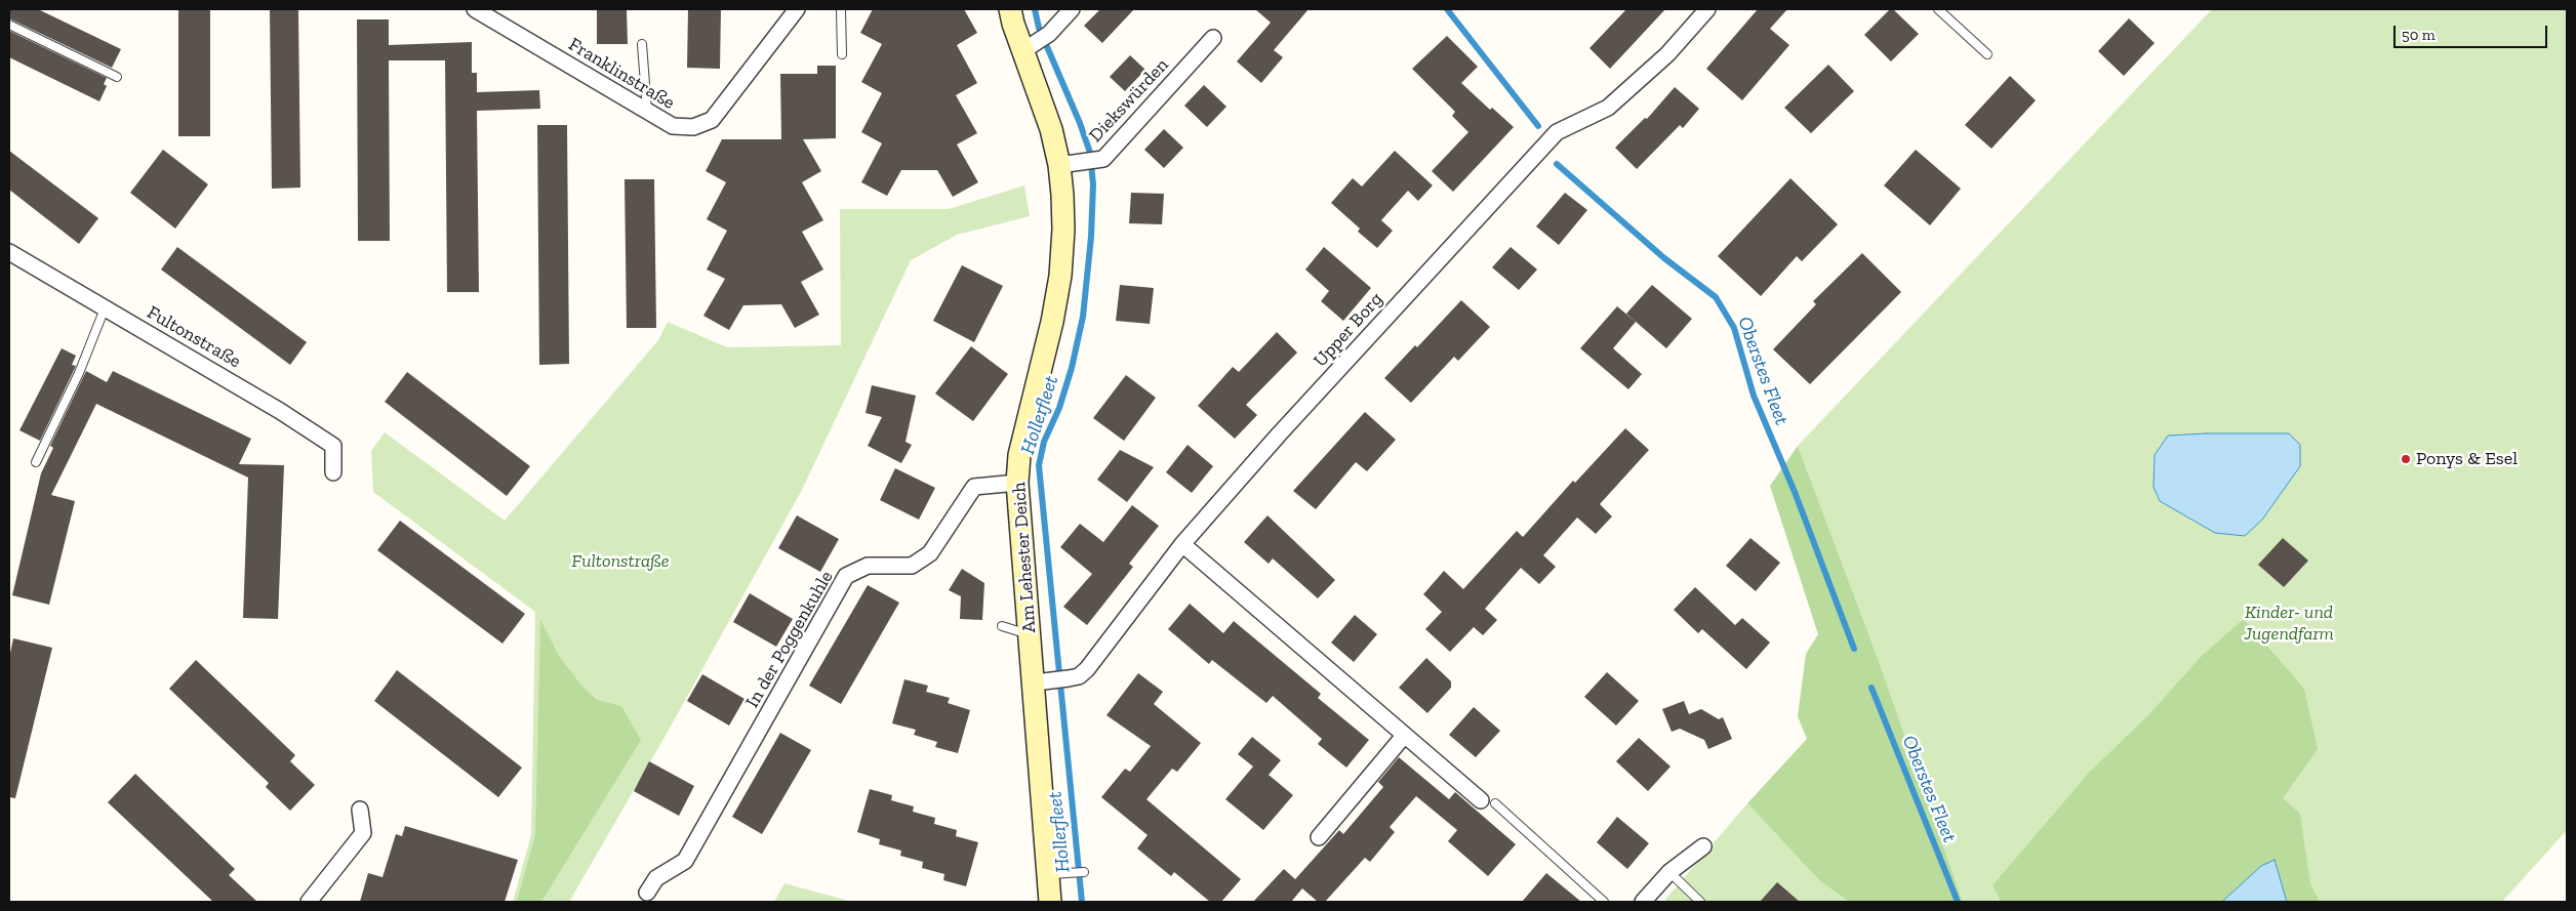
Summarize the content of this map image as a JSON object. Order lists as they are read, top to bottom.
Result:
{
  "streets": {
    "street": [
      "Franklinstraße",
      "Diekswürden",
      "Upper Borg",
      "Fultonstraße",
      "Am Lehester Deich",
      "In der Poggenkuhle"
    ]
  },
  "crossings": [
    ["Diekswürden", "Am Lehester Deich"],
    ["Upper Borg", "Am Lehester Deich"],
    ["Am Lehester Deich", "In der Poggenkuhle"]
  ],
  "water": ["Oberstes Fleet", "Hollerfleet"],
  "parks": ["Fultonstraße", "Kinder- und Jugendfarm"],
  "places": ["Ponys & Esel"],
  "scale_bar": "50 m"
}
